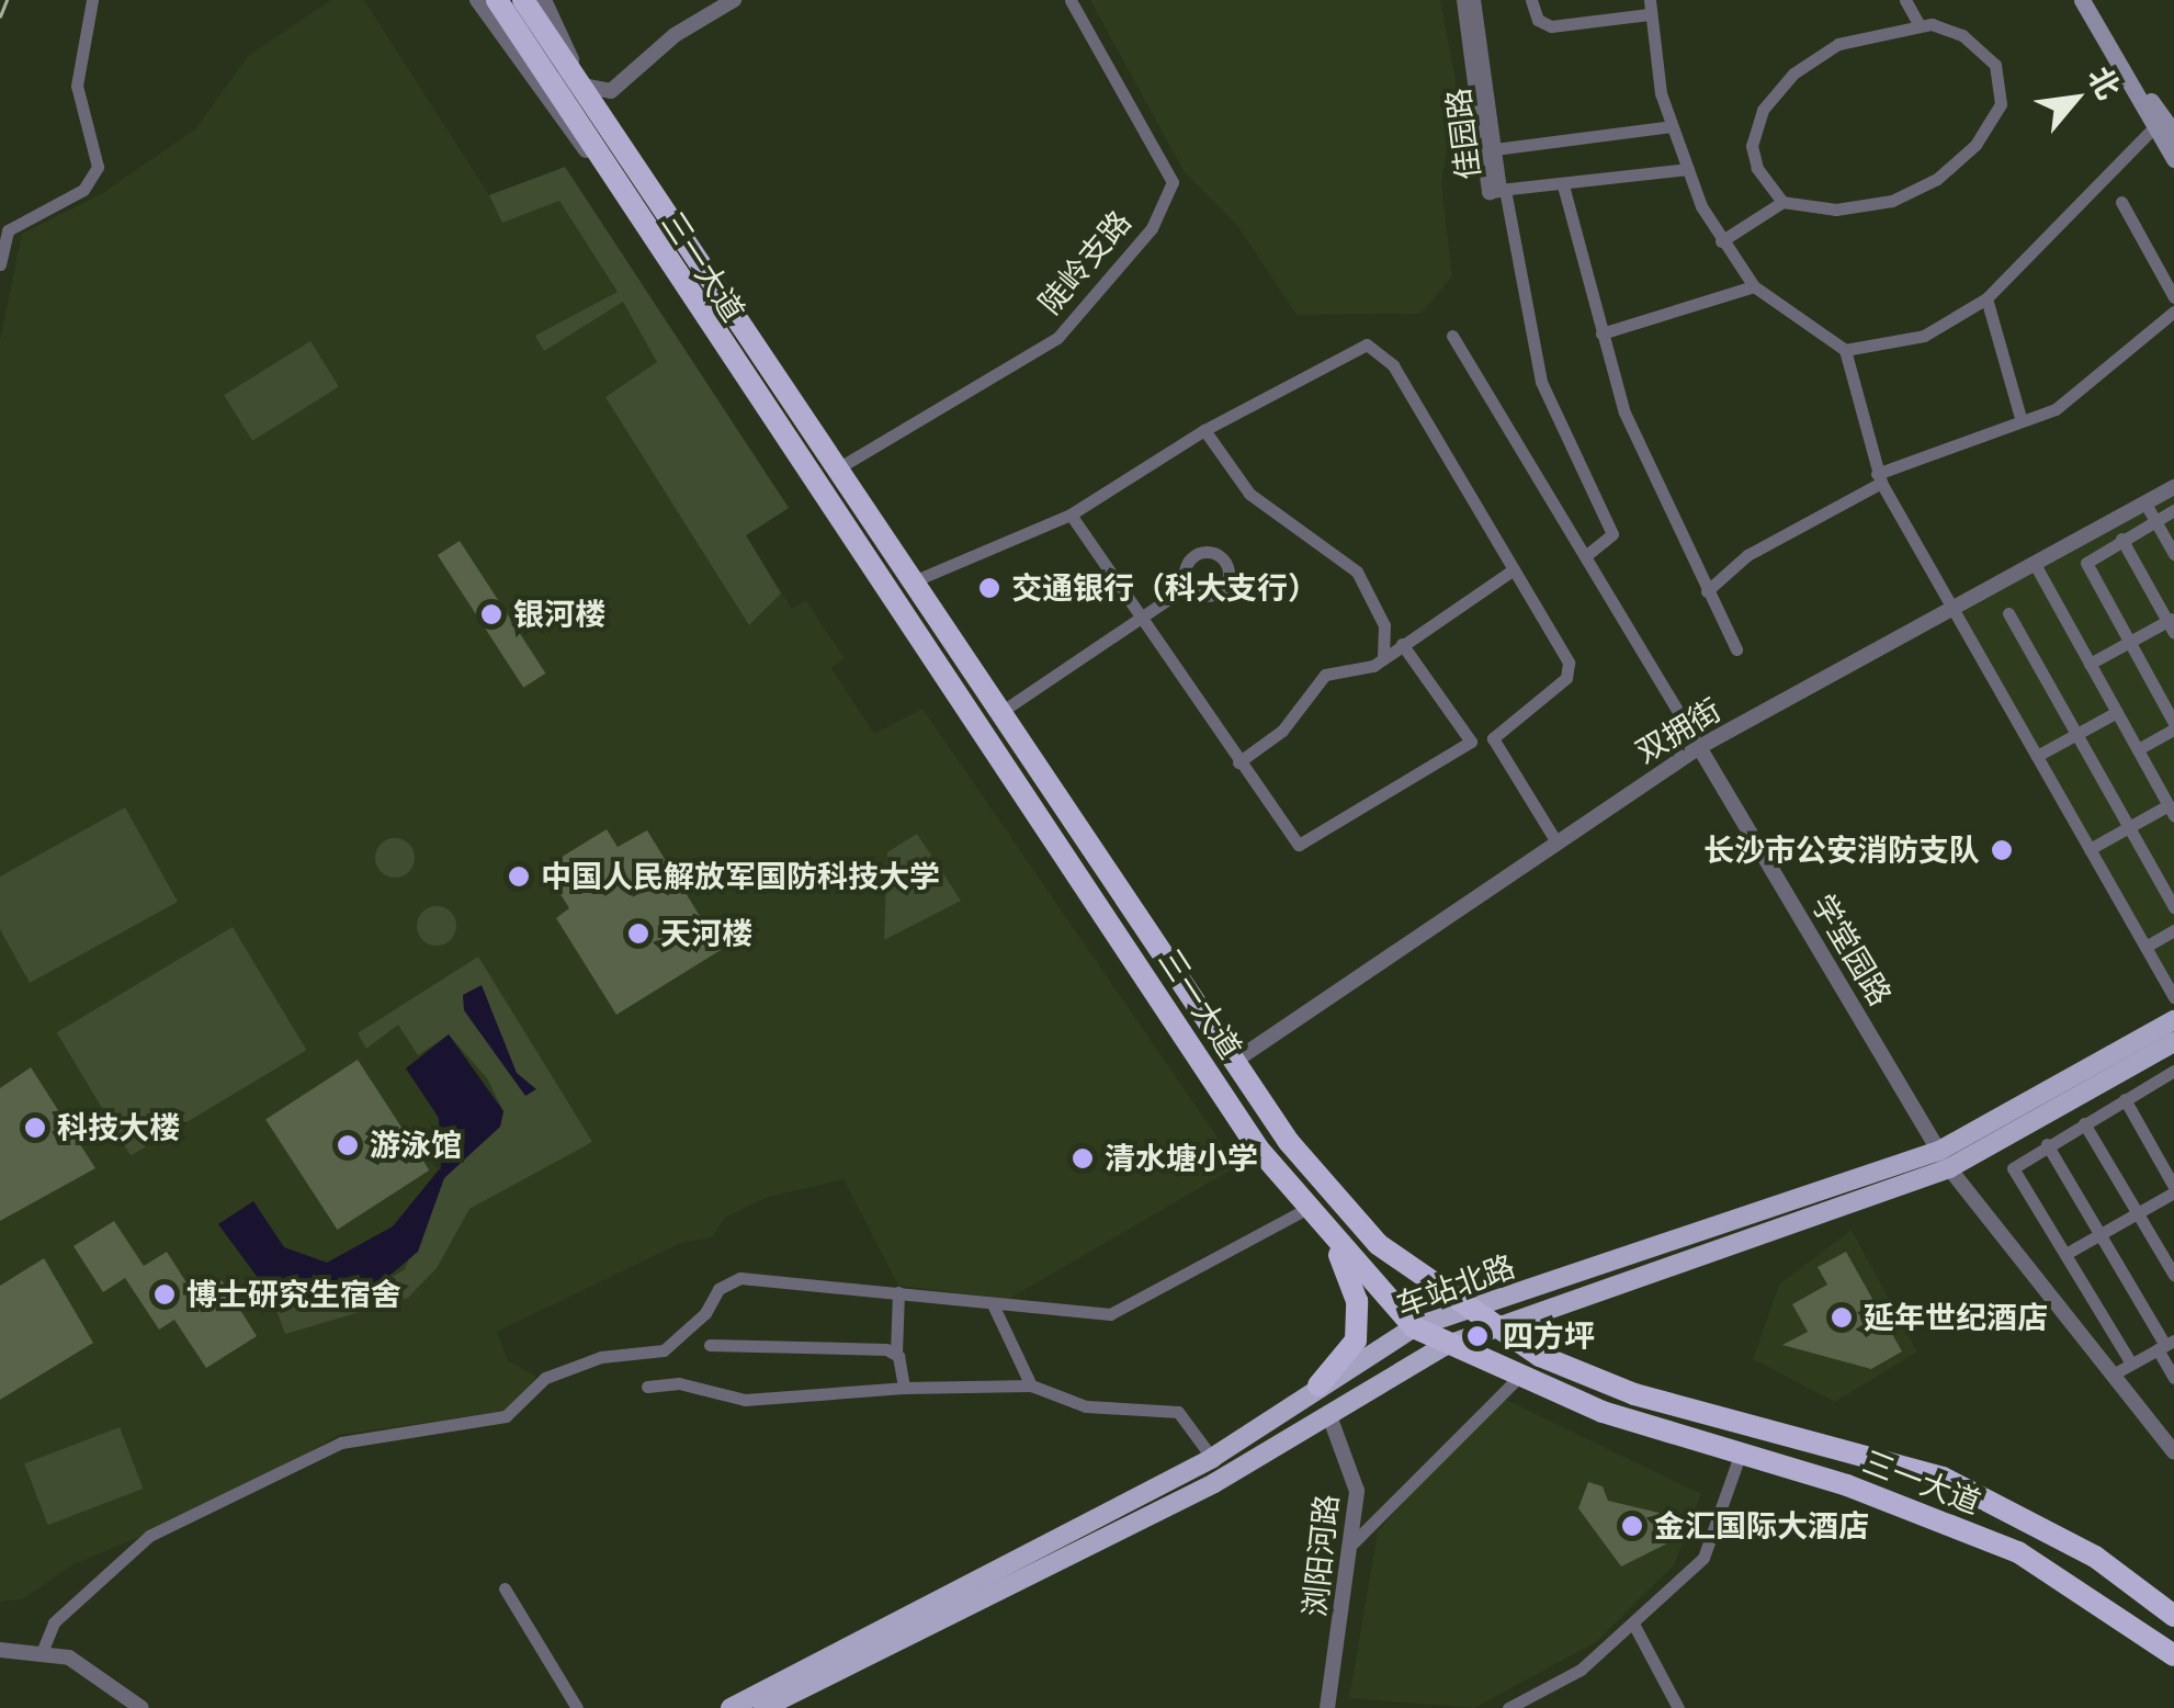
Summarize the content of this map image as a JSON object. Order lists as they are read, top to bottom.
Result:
{
  "streets": {
    "highway": ["三一大道"],
    "main road": ["车站北路"],
    "street": [
      "佳园路",
      "陡岭支路",
      "双拥街",
      "学堂园路",
      "浏阳河路"
    ]
  },
  "crossings": [
    ["陡岭支路", "三一大道"],
    ["三一大道", "双拥街"],
    ["三一大道", "车站北路"],
    ["双拥街", "学堂园路"],
    ["学堂园路", "车站北路"],
    ["车站北路", "浏阳河路"]
  ],
  "places": [
    "交通银行（科大支行）",
    "银河楼",
    "长沙市公安消防支队",
    "中国人民解放军国防科技大学",
    "天河楼",
    "科技大楼",
    "游泳馆",
    "清水塘小学",
    "博士研究生宿舍",
    "延年世纪酒店",
    "四方坪",
    "金汇国际大酒店"
  ],
  "north": "top right"
}
